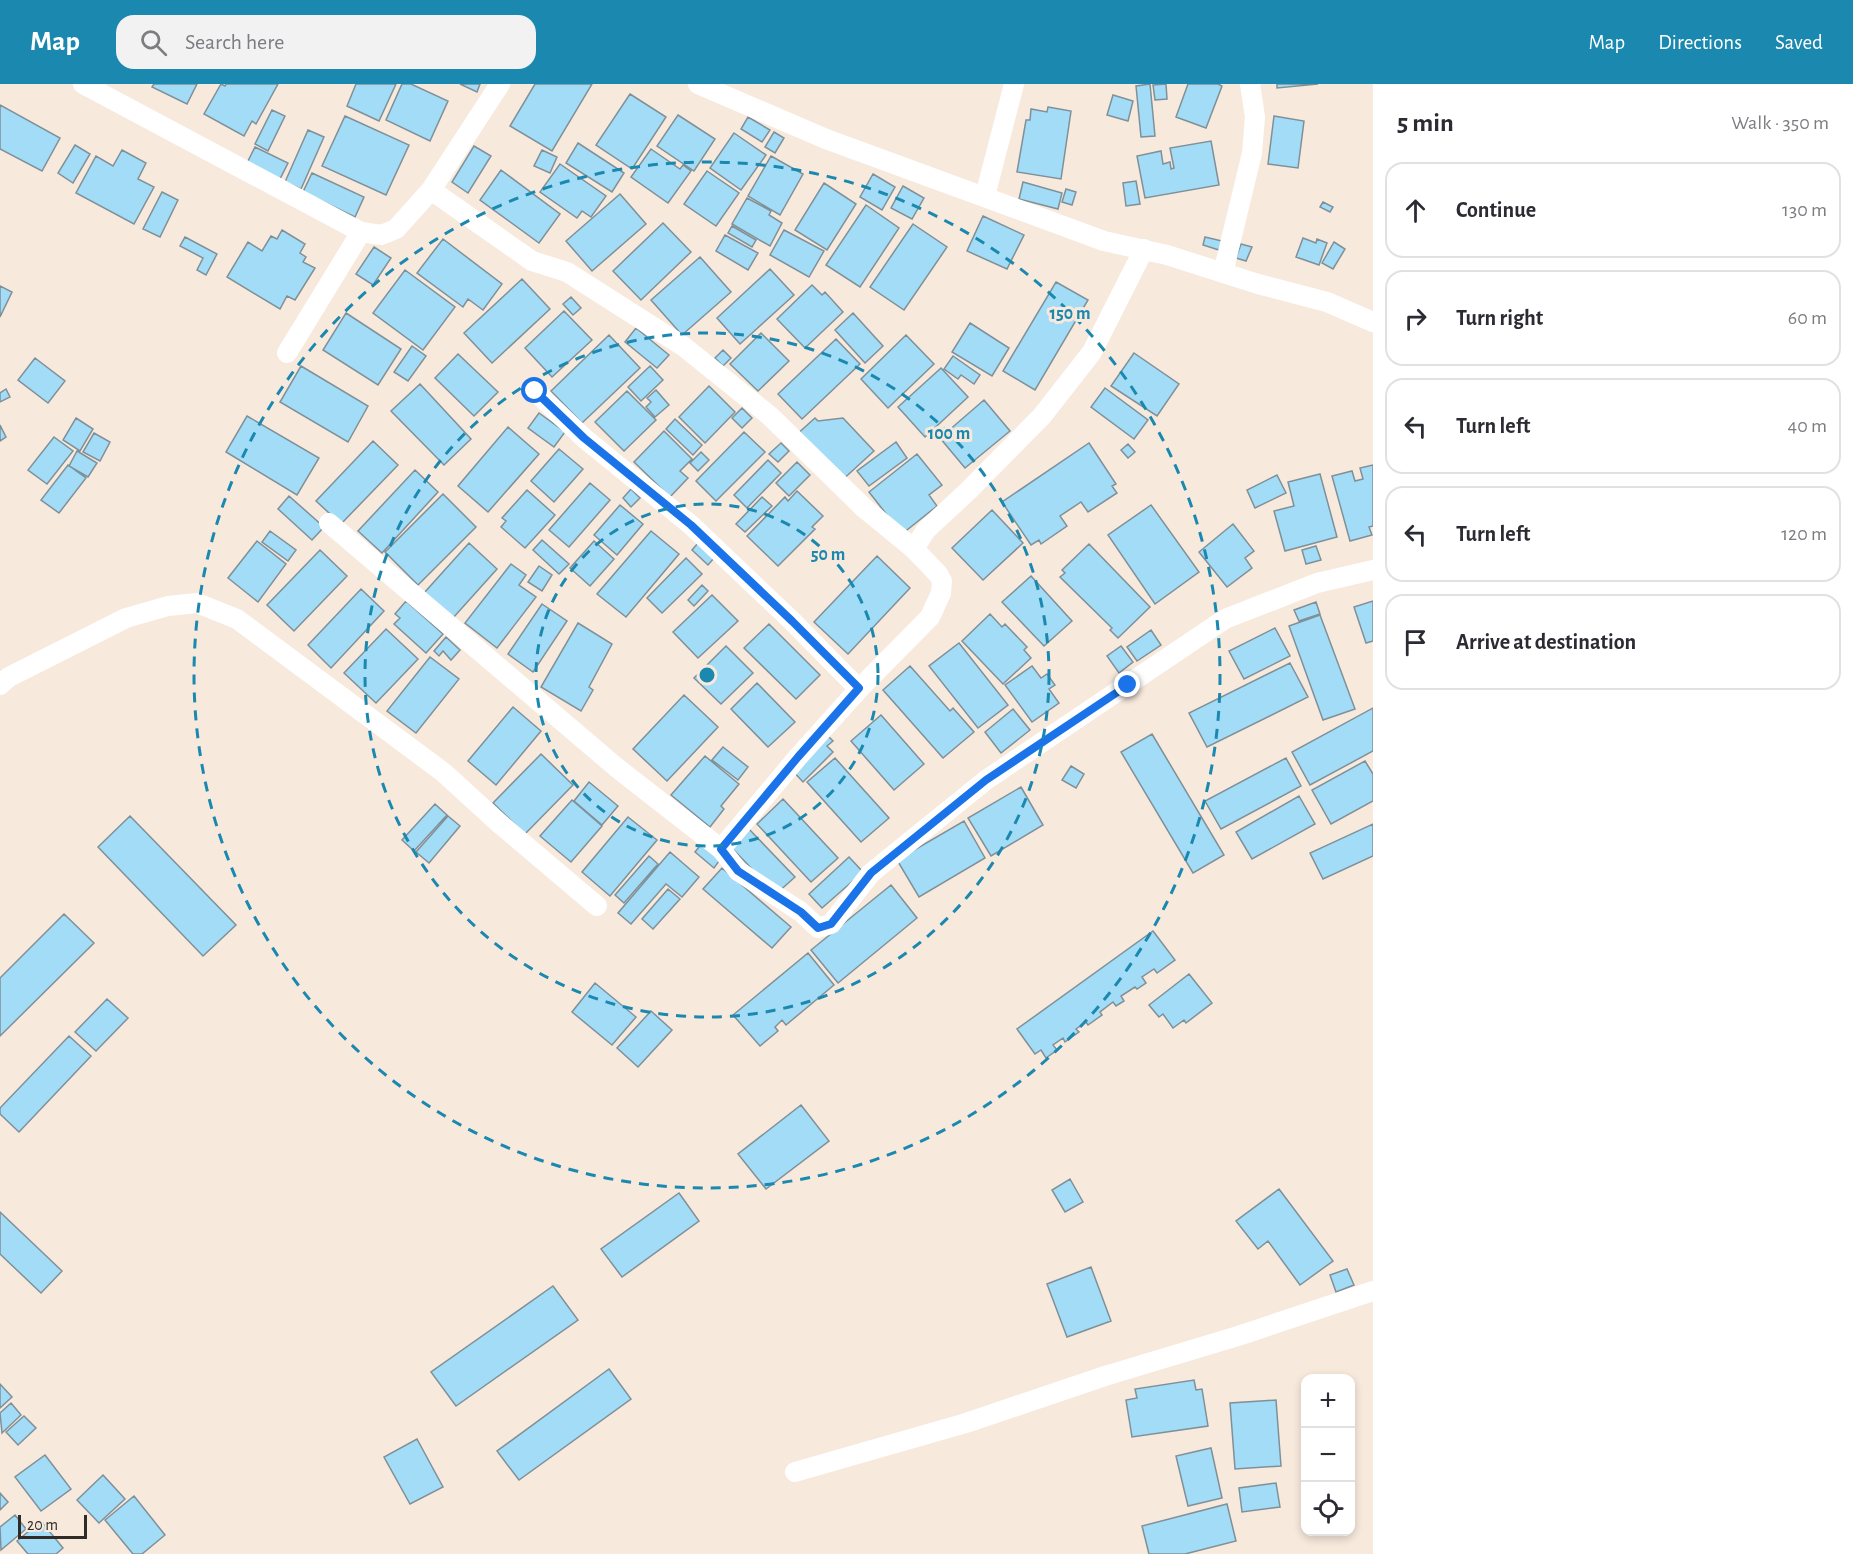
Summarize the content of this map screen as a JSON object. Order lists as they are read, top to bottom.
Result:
{
  "scale_bar": "20 m",
  "page": {
    "header": "Map",
    "search": "Search here",
    "nav": ["Map", "Directions", "Saved"],
    "heading": ["5 min", "Walk · 350 m"],
    "list": [
      ["Continue", "130 m"],
      ["Turn right", "60 m"],
      ["Turn left", "40 m"],
      ["Turn left", "120 m"],
      "Arrive at destination"
    ],
    "map_buttons": ["+", "−"],
    "scale": "20 m"
  },
  "rings": ["150 m", "100 m", "50 m"]
}
